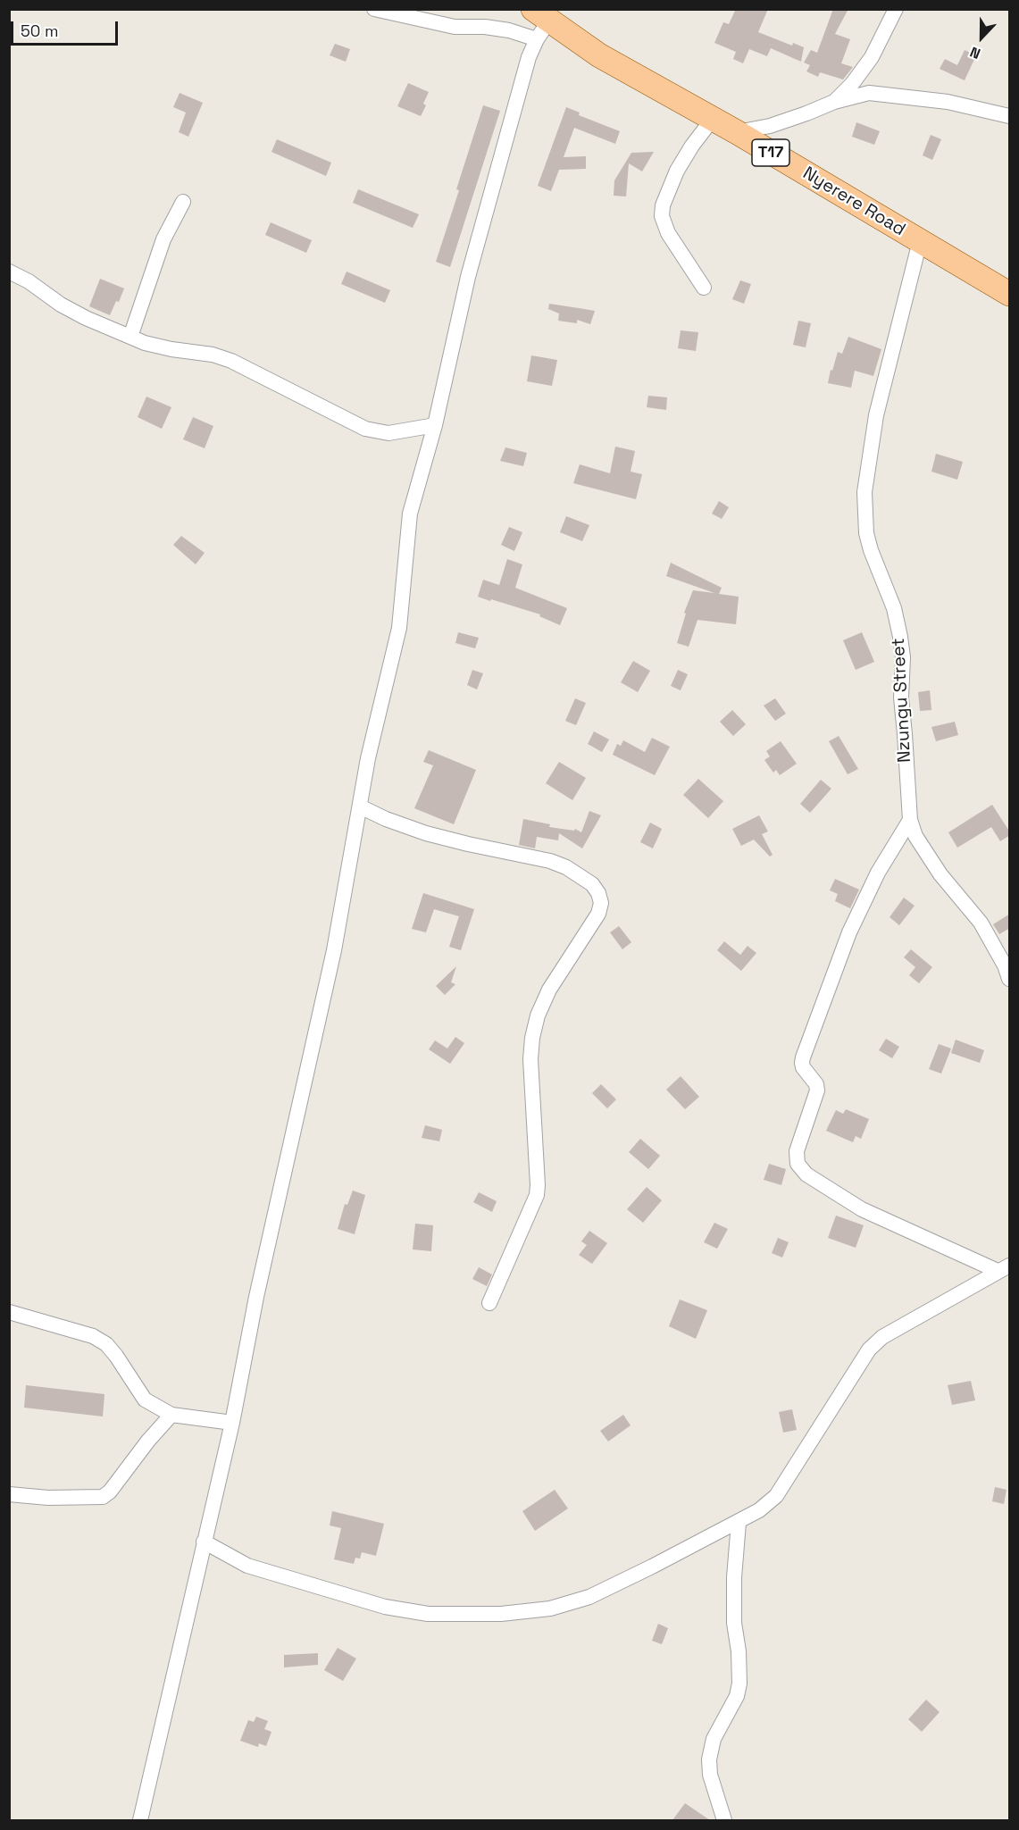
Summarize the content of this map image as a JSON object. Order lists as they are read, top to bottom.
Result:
{
  "streets": {
    "main road": ["T17", "Nyerere Road"],
    "street": ["Nzungu Street"]
  },
  "crossings": [
    ["Nyerere Road", "Nzungu Street"]
  ],
  "scale_bar": "50 m",
  "north": "bottom"
}
